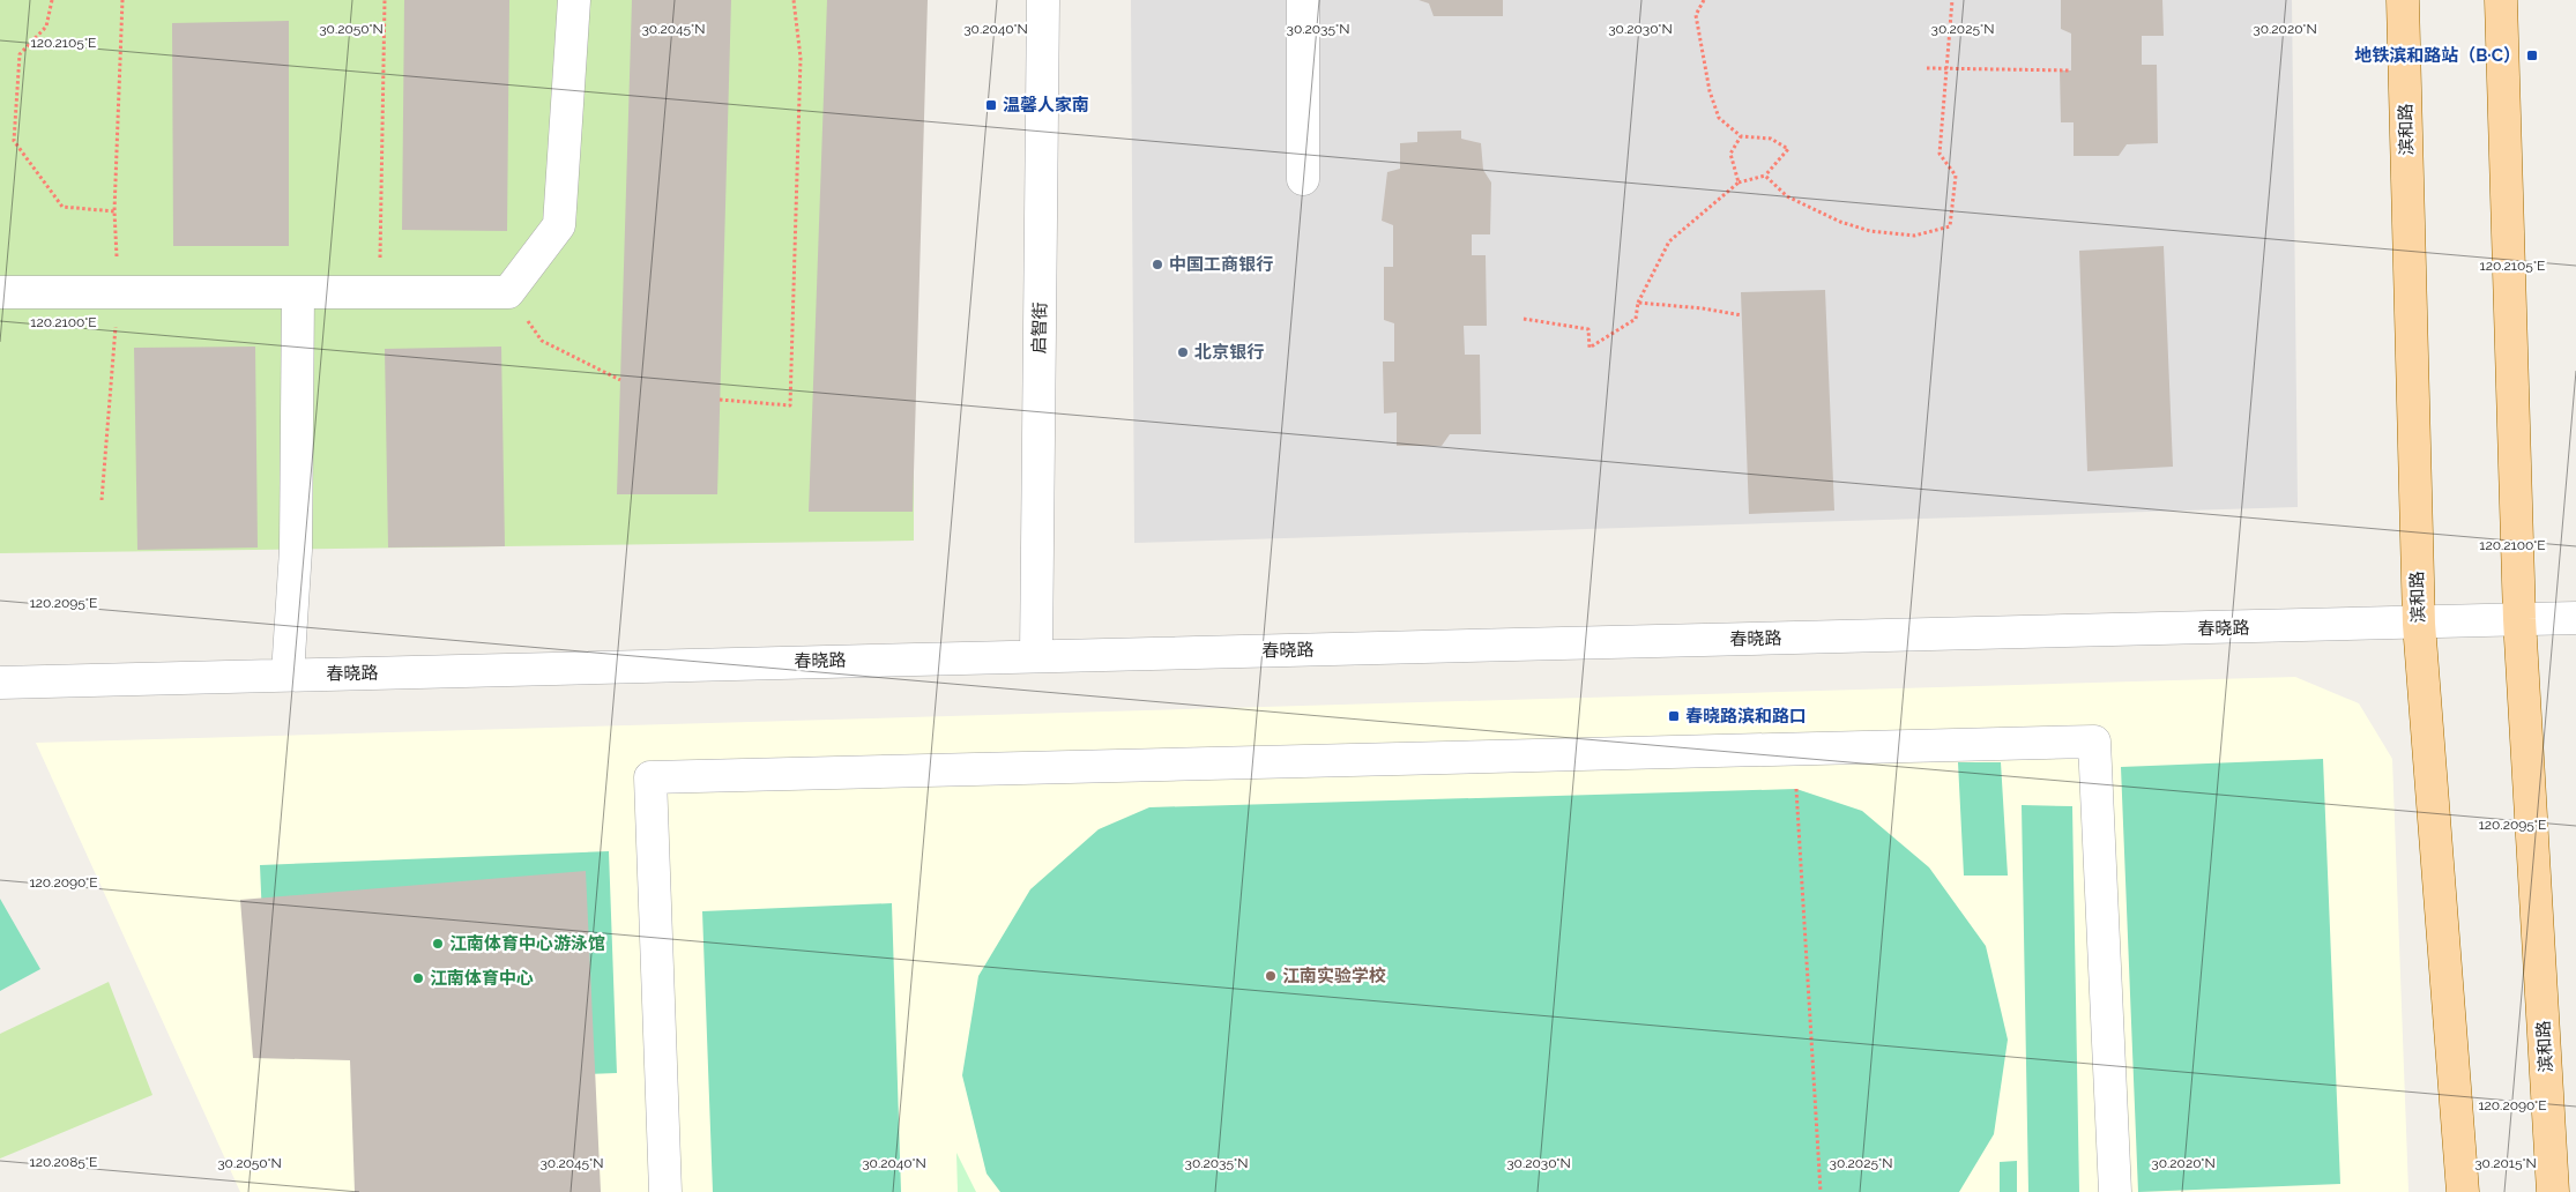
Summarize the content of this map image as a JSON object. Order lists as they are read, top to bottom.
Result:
{
  "streets": {
    "main road": ["滨和路"],
    "street": ["启智街", "春晓路"]
  },
  "crossings": [
    ["滨和路", "春晓路"],
    ["启智街", "春晓路"]
  ],
  "places": {
    "transit": ["地铁滨和路站（B·C）", "温馨人家南", "春晓路滨和路口"],
    "other": [
      "中国工商银行",
      "北京银行",
      "江南体育中心游泳馆",
      "江南实验学校",
      "江南体育中心"
    ]
  },
  "coordinates": [
    "30.2050°N",
    "30.2045°N",
    "30.2040°N",
    "30.2035°N",
    "30.2030°N",
    "30.2025°N",
    "30.2020°N",
    "120.2105°E",
    "120.2100°E",
    "120.2095°E",
    "120.2090°E",
    "120.2085°E",
    "30.2015°N"
  ]
}
